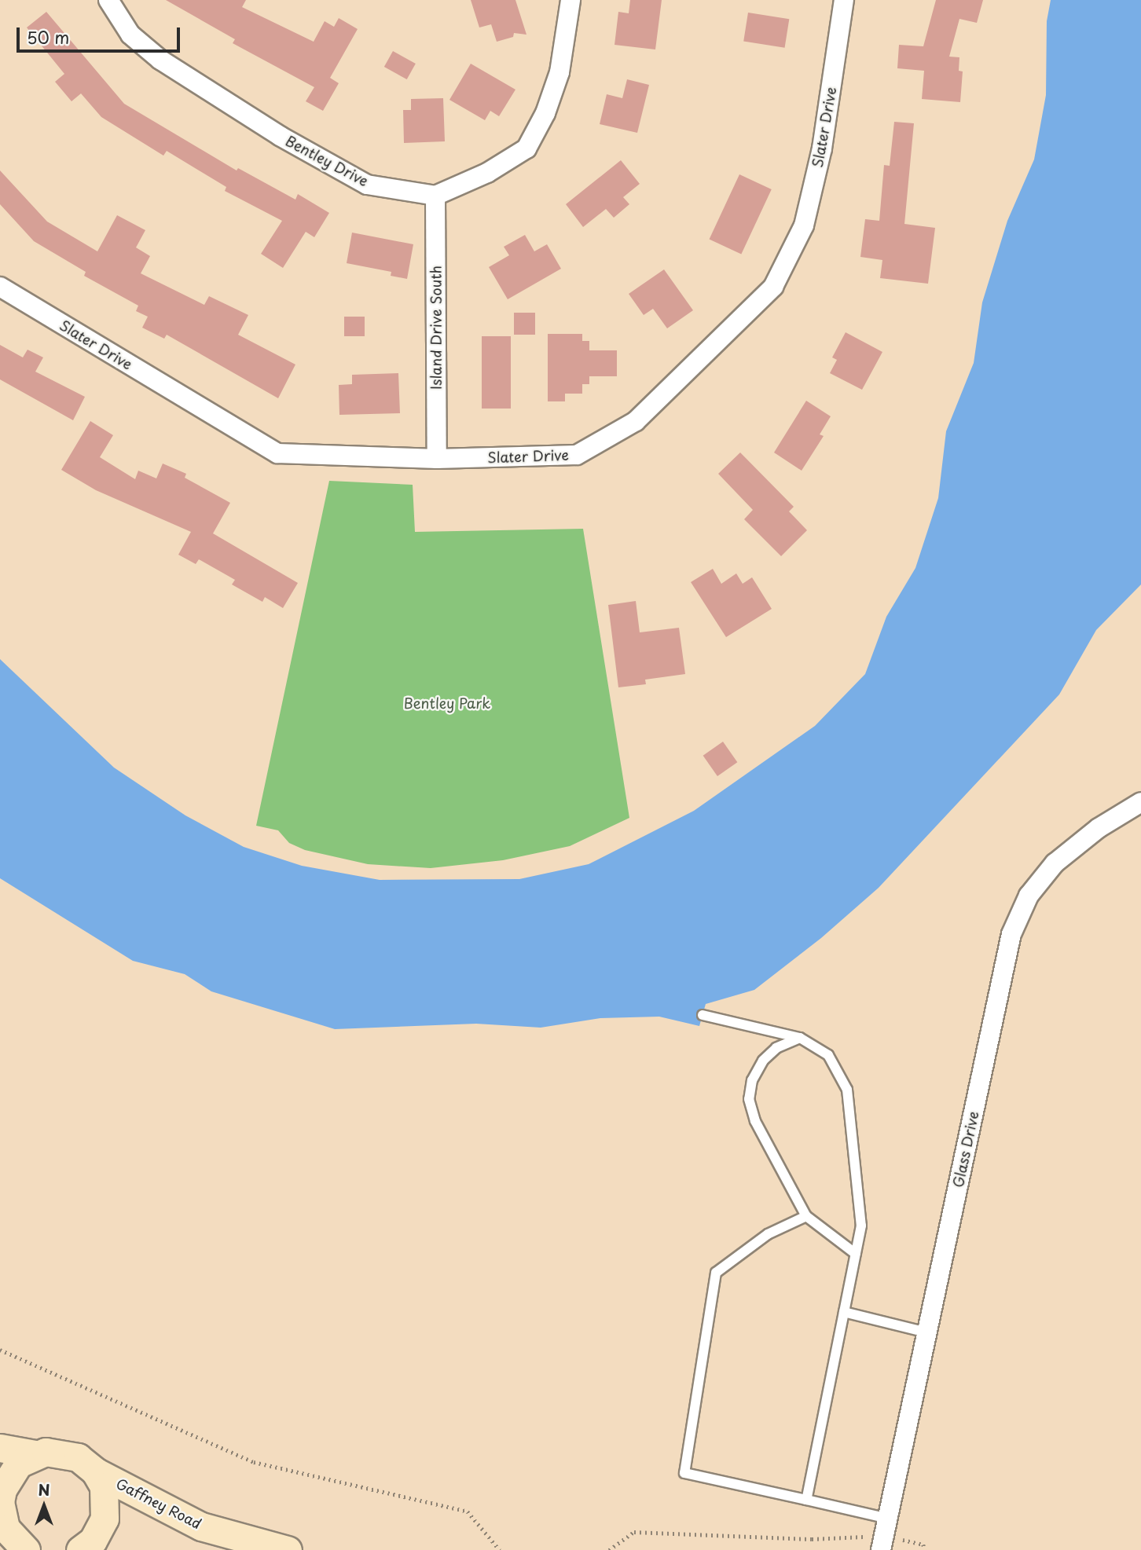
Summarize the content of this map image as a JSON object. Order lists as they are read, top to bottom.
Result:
{
  "streets": {
    "main road": ["Gaffney Road"],
    "street": [
      "Slater Drive",
      "Bentley Drive",
      "Island Drive South",
      "Glass Drive"
    ]
  },
  "crossings": [
    ["Slater Drive", "Island Drive South"],
    ["Bentley Drive", "Island Drive South"]
  ],
  "parks": ["Bentley Park"],
  "scale_bar": "50 m",
  "north": "top"
}
